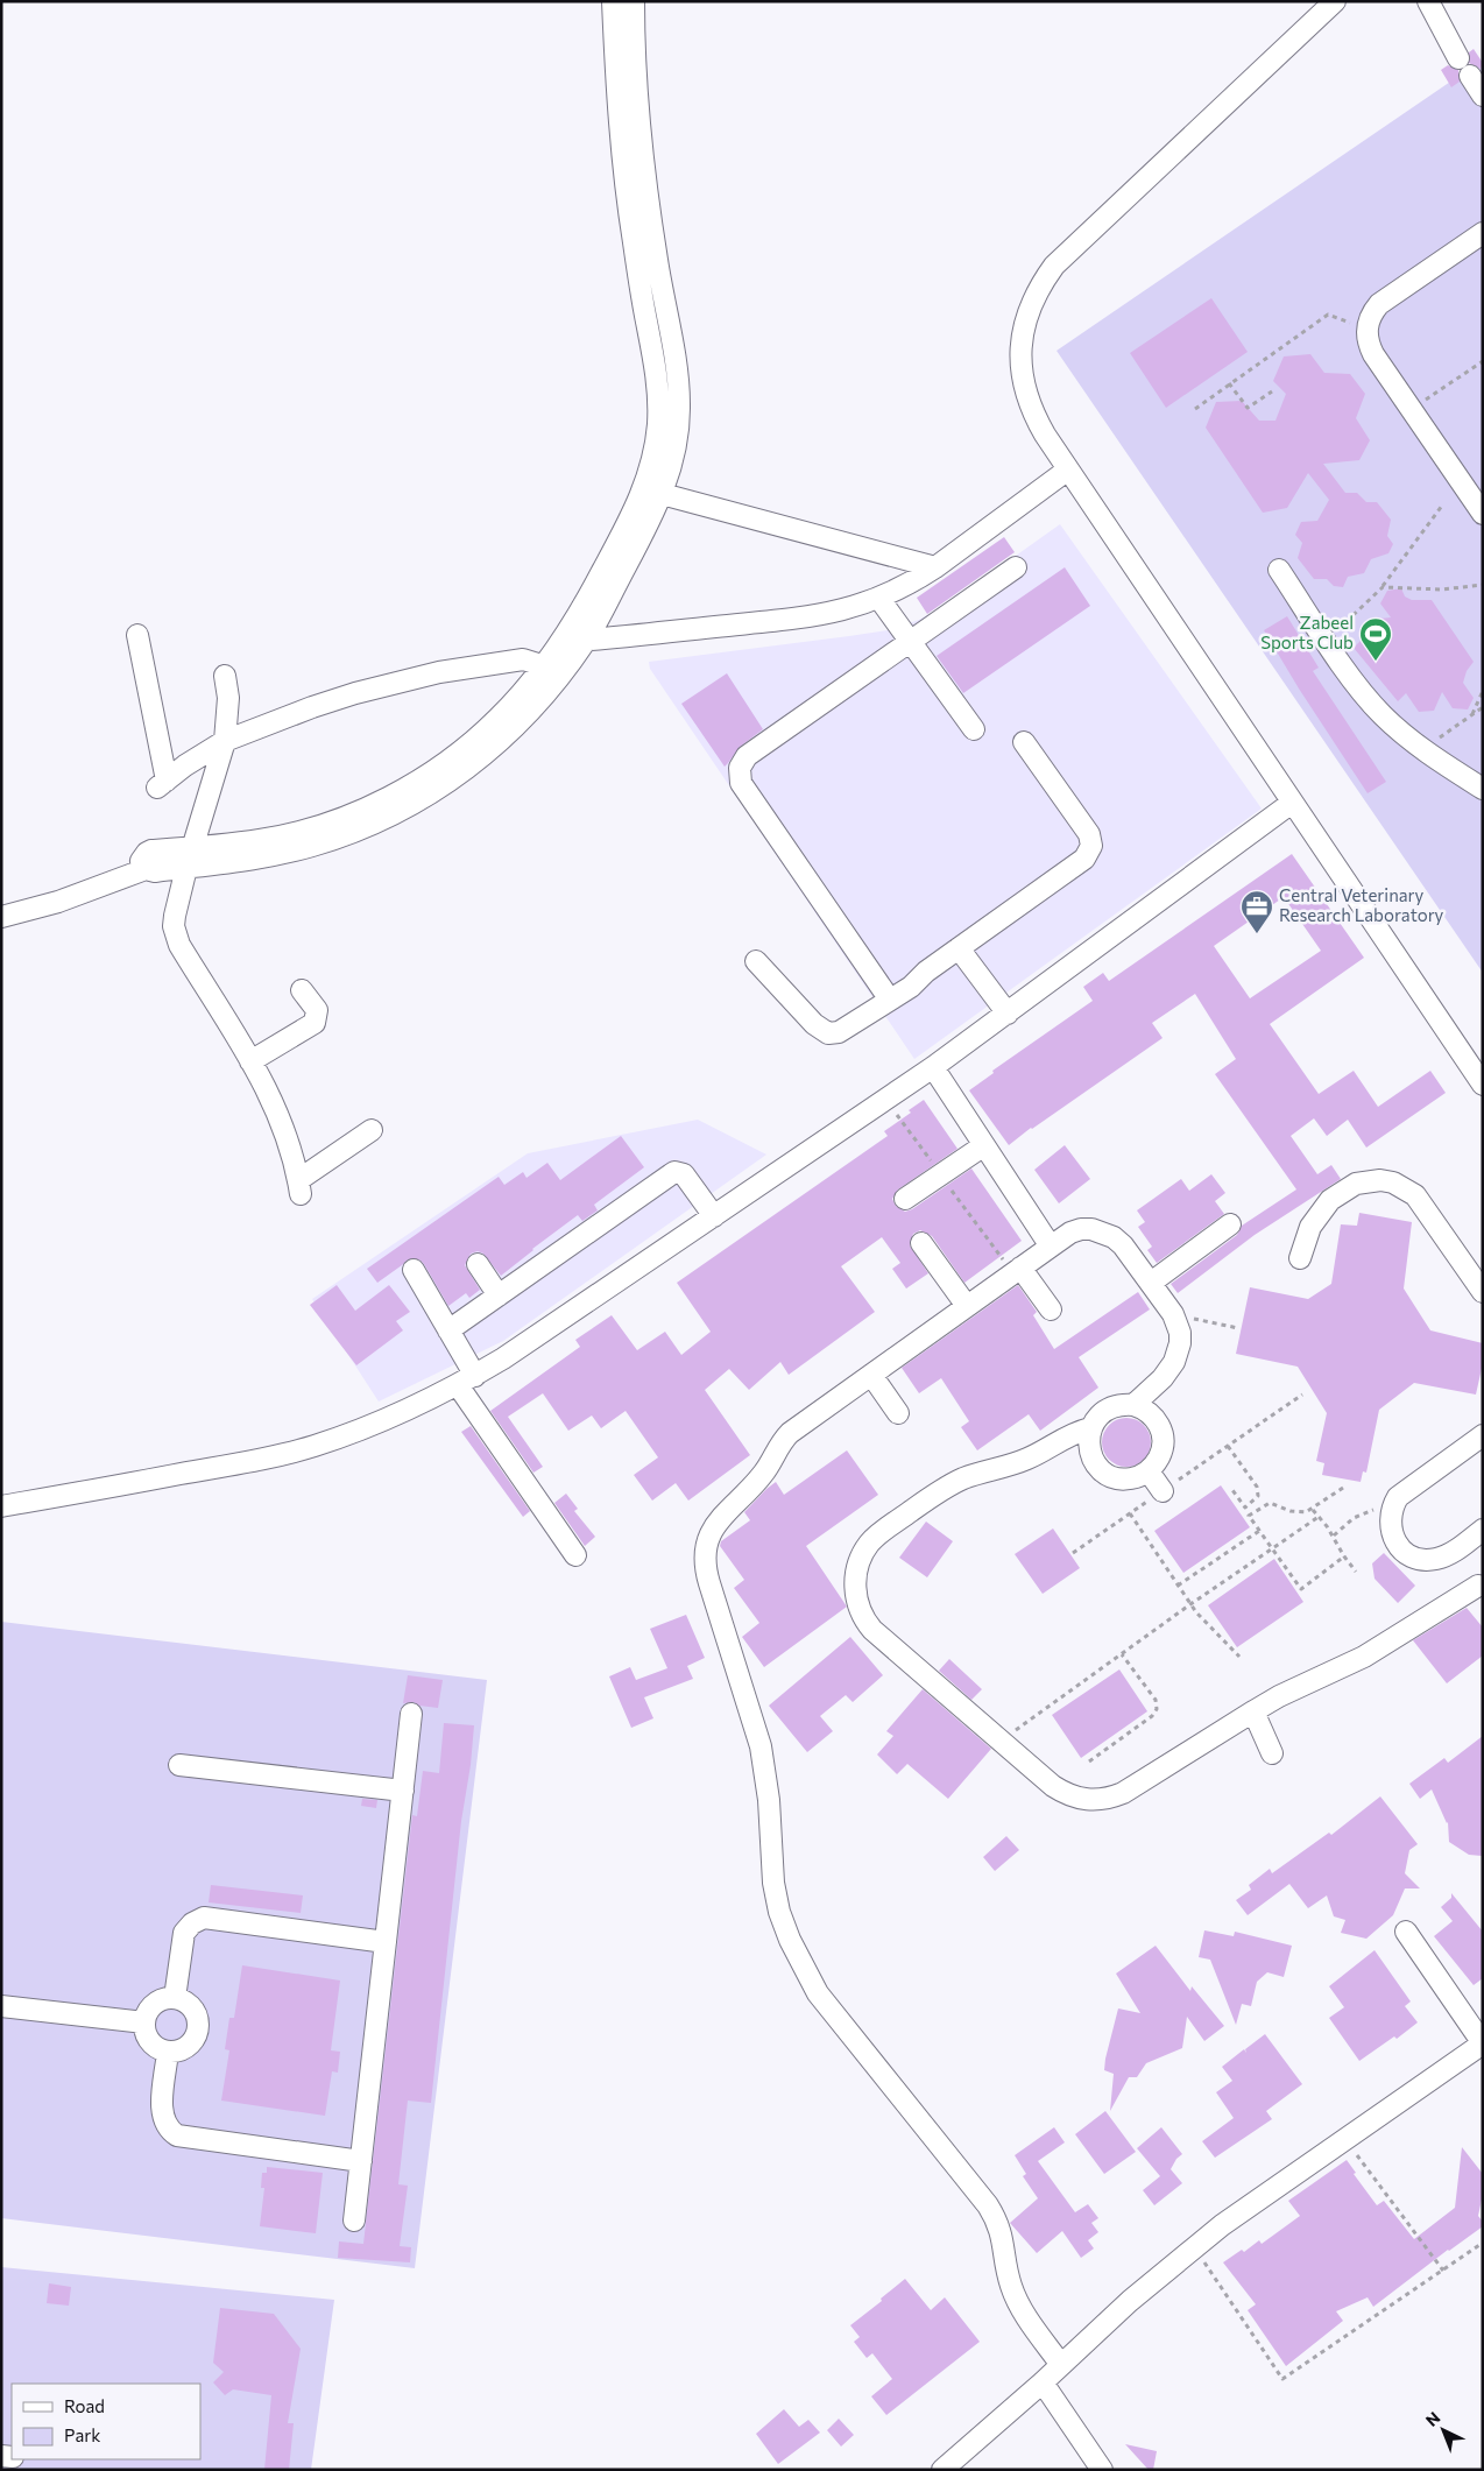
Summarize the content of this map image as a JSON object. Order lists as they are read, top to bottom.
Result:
{
  "places": {
    "sports": ["Zabeel Sports Club"],
    "office": ["Central Veterinary Research Laboratory"]
  },
  "legend": ["Road", "Park"],
  "north": "top left"
}
